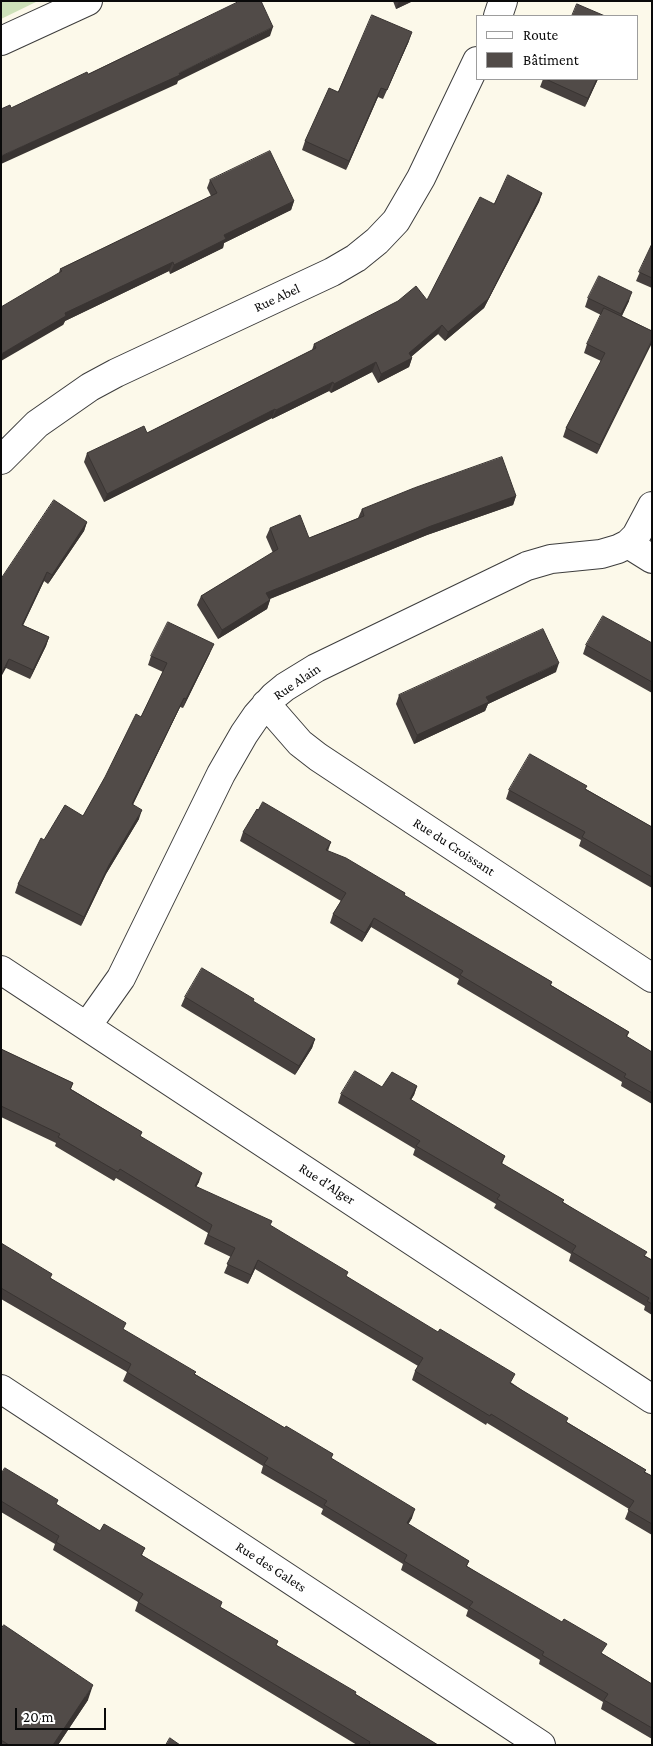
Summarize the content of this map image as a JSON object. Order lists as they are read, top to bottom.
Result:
{
  "streets": {
    "street": [
      "Rue Abel",
      "Rue Alain",
      "Rue du Croissant",
      "Rue d'Alger",
      "Rue des Galets"
    ]
  },
  "crossings": [
    ["Rue Alain", "Rue du Croissant"],
    ["Rue Alain", "Rue d'Alger"]
  ],
  "legend": ["Route", "Bâtiment"],
  "scale_bar": "20 m"
}
